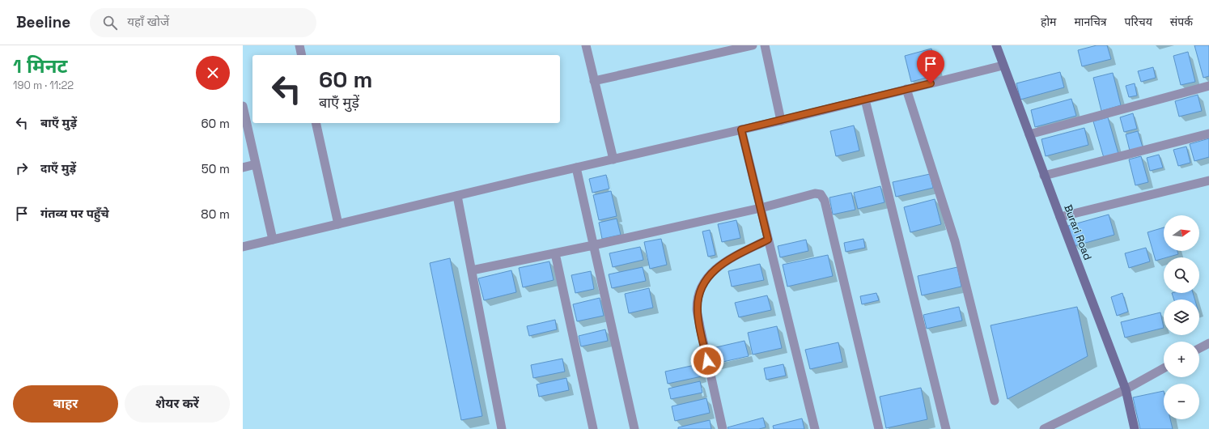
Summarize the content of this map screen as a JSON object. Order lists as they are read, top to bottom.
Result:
{
  "streets": {
    "main road": ["Burari Road"]
  },
  "north": "right",
  "page": {
    "header": "Beeline",
    "search": "यहाँ खोजें",
    "nav": [
      "होम",
      "मानचित्र",
      "परिचय",
      "संपर्क"
    ],
    "heading": ["1 मिनट", "190 m · 11:22"],
    "turn": ["60 m", "बाएँ मुड़ें"],
    "list": [
      {
        "name": "बाएँ मुड़ें",
        "value": "60 m"
      },
      {
        "name": "दाएँ मुड़ें",
        "value": "50 m"
      },
      {
        "name": "गंतव्य पर पहुँचे",
        "value": "80 m"
      }
    ],
    "map_buttons": ["+", "−"],
    "buttons": ["बाहर", "शेयर करें"]
  }
}
